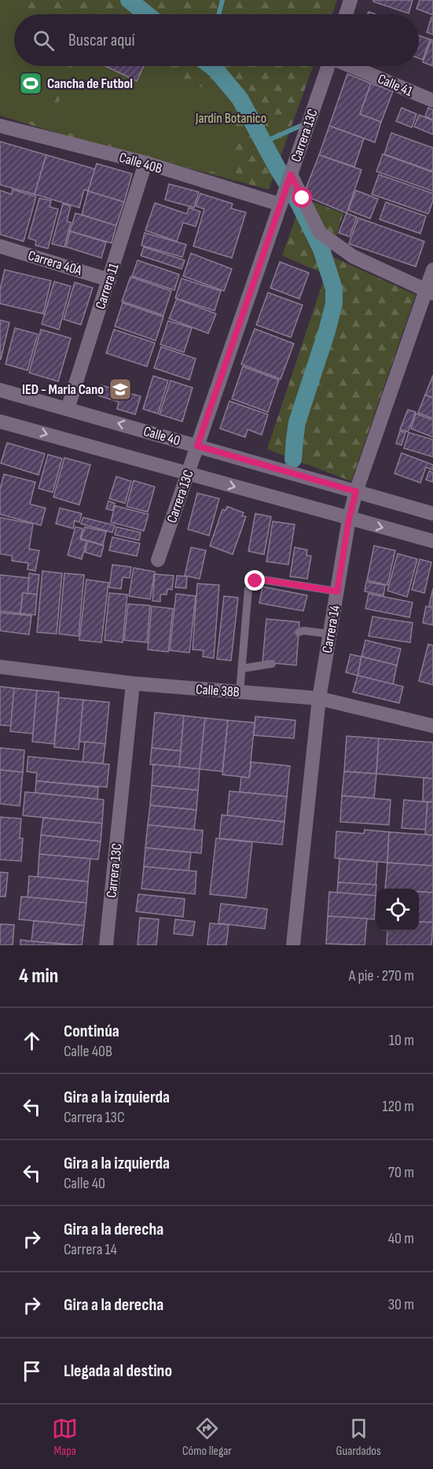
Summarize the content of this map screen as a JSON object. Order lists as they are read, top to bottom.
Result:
{
  "streets": {
    "street": [
      "Calle 41",
      "Carrera 13C",
      "Calle 40B",
      "Carrera 40A",
      "Carrera 11",
      "Calle 40",
      "Carrera 14",
      "Calle 38B"
    ]
  },
  "crossings": [
    ["Carrera 13C", "Calle 40B"],
    ["Carrera 13C", "Calle 40"],
    ["Carrera 13C", "Calle 38B"],
    ["Calle 40B", "Carrera 11"],
    ["Carrera 40A", "Carrera 11"],
    ["Carrera 11", "Calle 40"],
    ["Calle 40", "Carrera 14"],
    ["Carrera 14", "Calle 38B"]
  ],
  "parks": ["Jardín Botanico"],
  "places": {
    "sports": ["Cancha de Futbol"],
    "school or university": ["IED - Maria Cano"]
  },
  "page": {
    "search": "Buscar aquí",
    "heading": ["4 min", "A pie · 270 m"],
    "list": [
      ["Continúa", "Calle 40B", "10 m"],
      ["Gira a la izquierda", "Carrera 13C", "120 m"],
      ["Gira a la izquierda", "Calle 40", "70 m"],
      ["Gira a la derecha", "Carrera 14", "40 m"],
      ["Gira a la derecha", "30 m"],
      "Llegada al destino"
    ],
    "nav": ["Mapa", "Cómo llegar", "Guardados"]
  }
}
